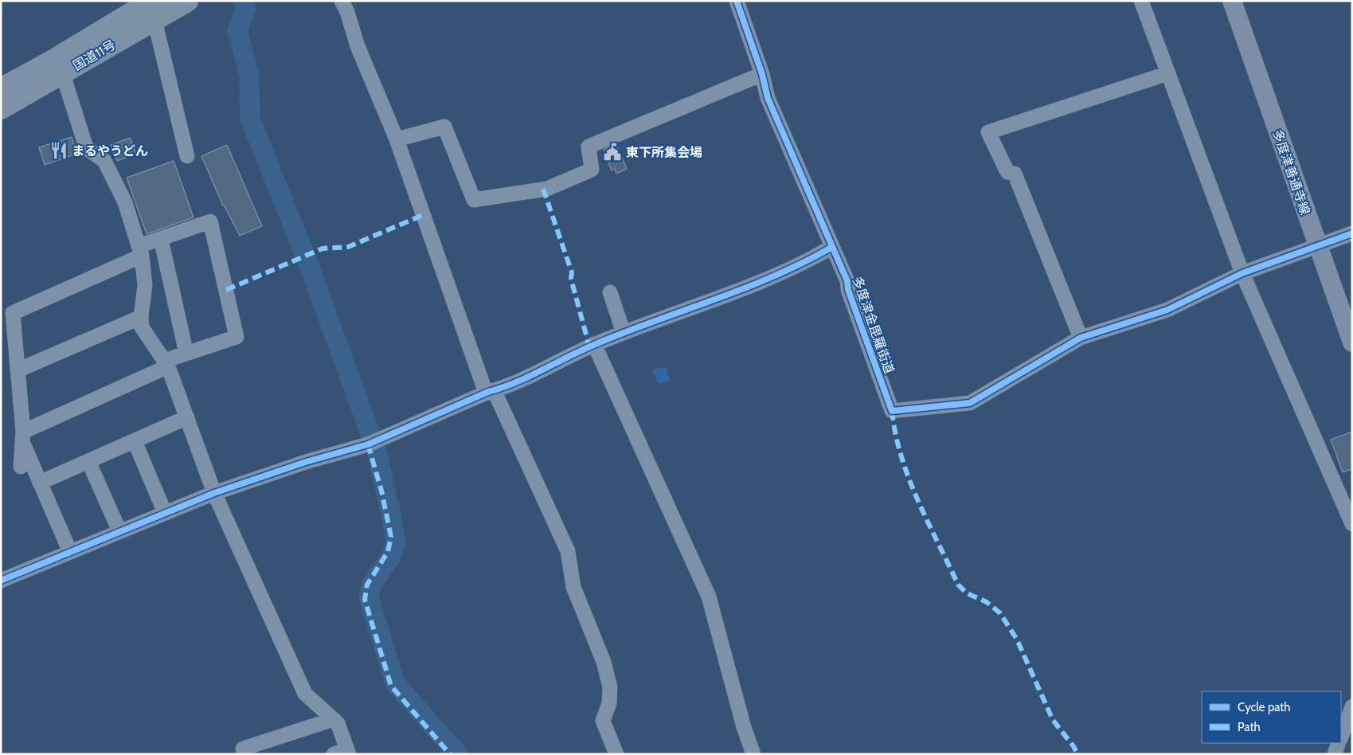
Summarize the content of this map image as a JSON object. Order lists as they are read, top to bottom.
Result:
{
  "streets": {
    "highway": ["国道11号"],
    "main road": ["多度津善通寺線"],
    "street": ["多度津金毘羅街道"]
  },
  "places": {
    "restaurant": ["まるやうどん"],
    "public building": ["東下所集会場"]
  },
  "legend": ["Cycle path", "Path"]
}
